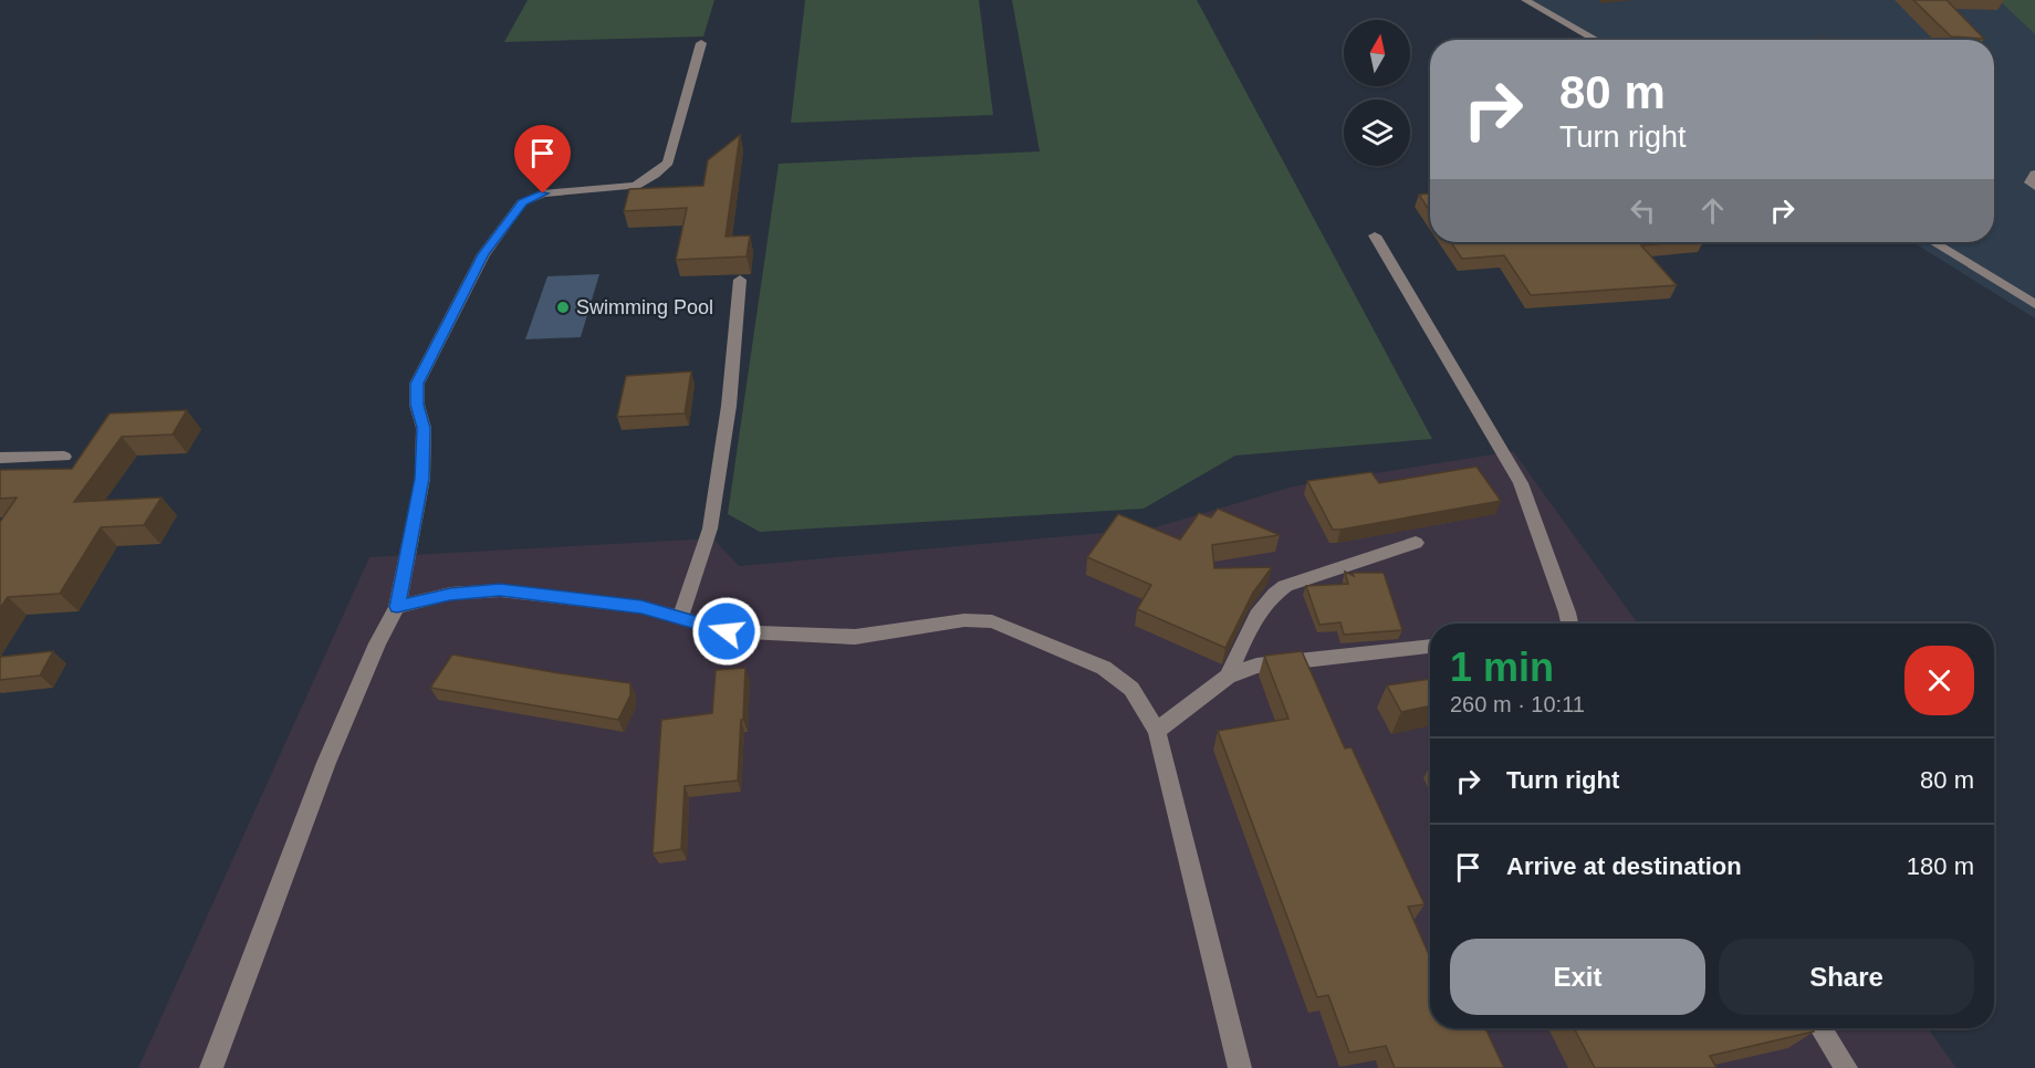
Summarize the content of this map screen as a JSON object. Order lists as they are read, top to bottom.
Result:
{
  "places": ["Swimming Pool"],
  "north": "top",
  "page": {
    "turn": ["80 m", "Turn right"],
    "heading": ["1 min", "260 m · 10:11"],
    "list": [
      {
        "name": "Turn right",
        "value": "80 m"
      },
      {
        "name": "Arrive at destination",
        "value": "180 m"
      }
    ],
    "buttons": ["Exit", "Share"]
  }
}
